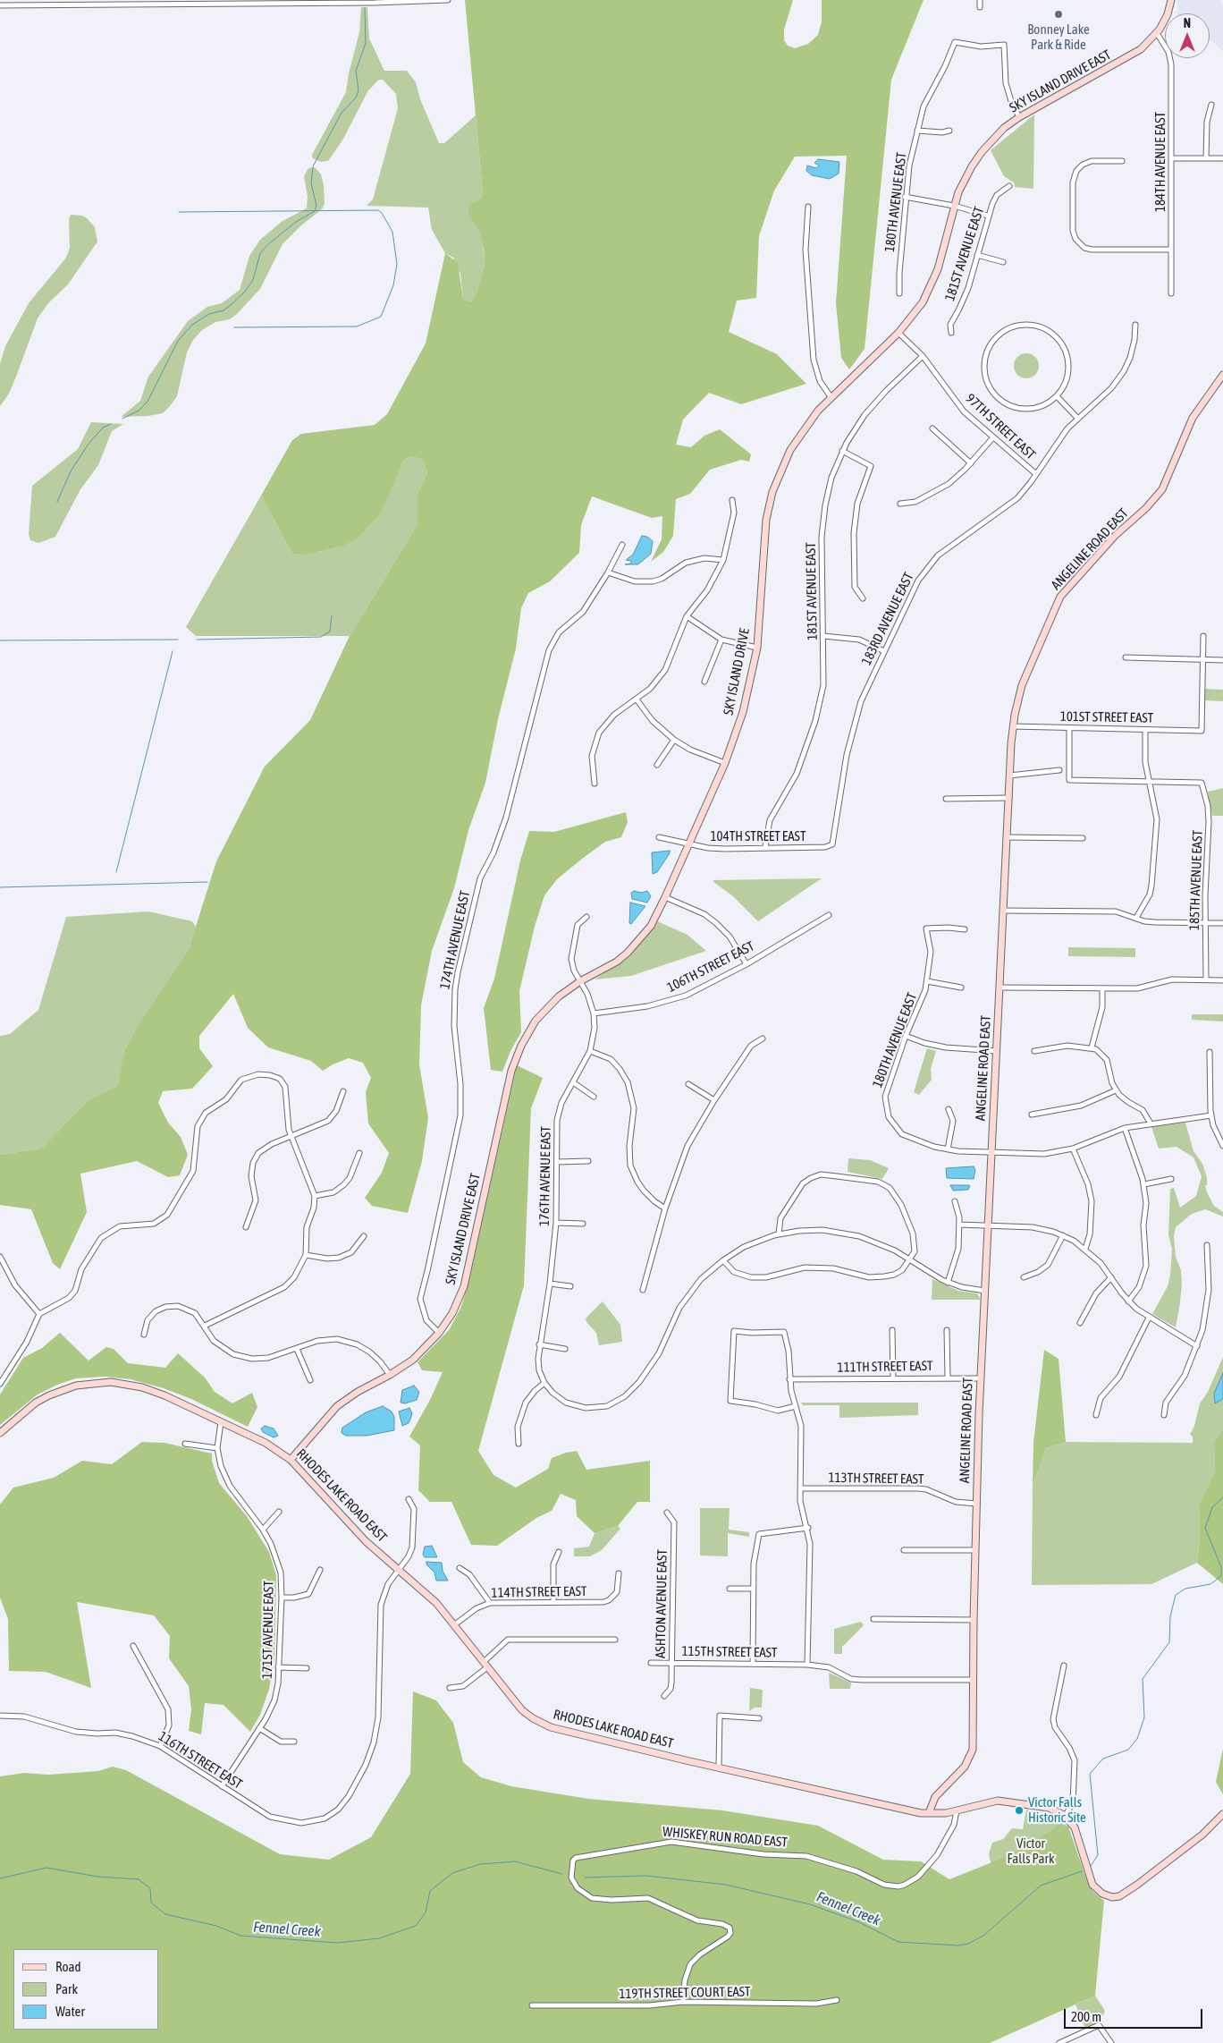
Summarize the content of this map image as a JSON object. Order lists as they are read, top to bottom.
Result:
{
  "streets": {
    "street": [
      "SKY ISLAND DRIVE EAST",
      "184TH AVENUE EAST",
      "180TH AVENUE EAST",
      "181ST AVENUE EAST",
      "97TH STREET EAST",
      "ANGELINE ROAD EAST",
      "183RD AVENUE EAST",
      "SKY ISLAND DRIVE",
      "101ST STREET EAST",
      "104TH STREET EAST",
      "185TH AVENUE EAST",
      "174TH AVENUE EAST",
      "106TH STREET EAST",
      "176TH AVENUE EAST",
      "111TH STREET EAST",
      "113TH STREET EAST",
      "RHODES LAKE ROAD EAST",
      "114TH STREET EAST",
      "ASHTON AVENUE EAST",
      "171ST AVENUE EAST",
      "115TH STREET EAST",
      "116TH STREET EAST",
      "WHISKEY RUN ROAD EAST",
      "119TH STREET COURT EAST"
    ]
  },
  "crossings": [
    ["SKY ISLAND DRIVE EAST", "184TH AVENUE EAST"],
    ["SKY ISLAND DRIVE EAST", "180TH AVENUE EAST"],
    ["SKY ISLAND DRIVE EAST", "97TH STREET EAST"],
    ["SKY ISLAND DRIVE EAST", "SKY ISLAND DRIVE"],
    ["SKY ISLAND DRIVE EAST", "174TH AVENUE EAST"],
    ["SKY ISLAND DRIVE EAST", "176TH AVENUE EAST"],
    ["SKY ISLAND DRIVE EAST", "RHODES LAKE ROAD EAST"],
    ["180TH AVENUE EAST", "ANGELINE ROAD EAST"],
    ["181ST AVENUE EAST", "97TH STREET EAST"],
    ["181ST AVENUE EAST", "104TH STREET EAST"],
    ["97TH STREET EAST", "183RD AVENUE EAST"],
    ["97TH STREET EAST", "SKY ISLAND DRIVE"],
    ["ANGELINE ROAD EAST", "101ST STREET EAST"],
    ["ANGELINE ROAD EAST", "111TH STREET EAST"],
    ["ANGELINE ROAD EAST", "113TH STREET EAST"],
    ["ANGELINE ROAD EAST", "RHODES LAKE ROAD EAST"],
    ["ANGELINE ROAD EAST", "115TH STREET EAST"],
    ["183RD AVENUE EAST", "104TH STREET EAST"],
    ["SKY ISLAND DRIVE", "104TH STREET EAST"],
    ["SKY ISLAND DRIVE", "176TH AVENUE EAST"],
    ["106TH STREET EAST", "176TH AVENUE EAST"],
    ["RHODES LAKE ROAD EAST", "114TH STREET EAST"],
    ["RHODES LAKE ROAD EAST", "171ST AVENUE EAST"],
    ["RHODES LAKE ROAD EAST", "116TH STREET EAST"],
    ["RHODES LAKE ROAD EAST", "WHISKEY RUN ROAD EAST"],
    ["ASHTON AVENUE EAST", "115TH STREET EAST"],
    ["171ST AVENUE EAST", "116TH STREET EAST"],
    ["WHISKEY RUN ROAD EAST", "119TH STREET COURT EAST"]
  ],
  "water": ["Fennel Creek"],
  "parks": ["Victor Falls Park"],
  "places": ["Bonney Lake Park & Ride", "Victor Falls Historic Site"],
  "legend": ["Road", "Park", "Water"],
  "scale_bar": "200 m",
  "north": "top"
}
